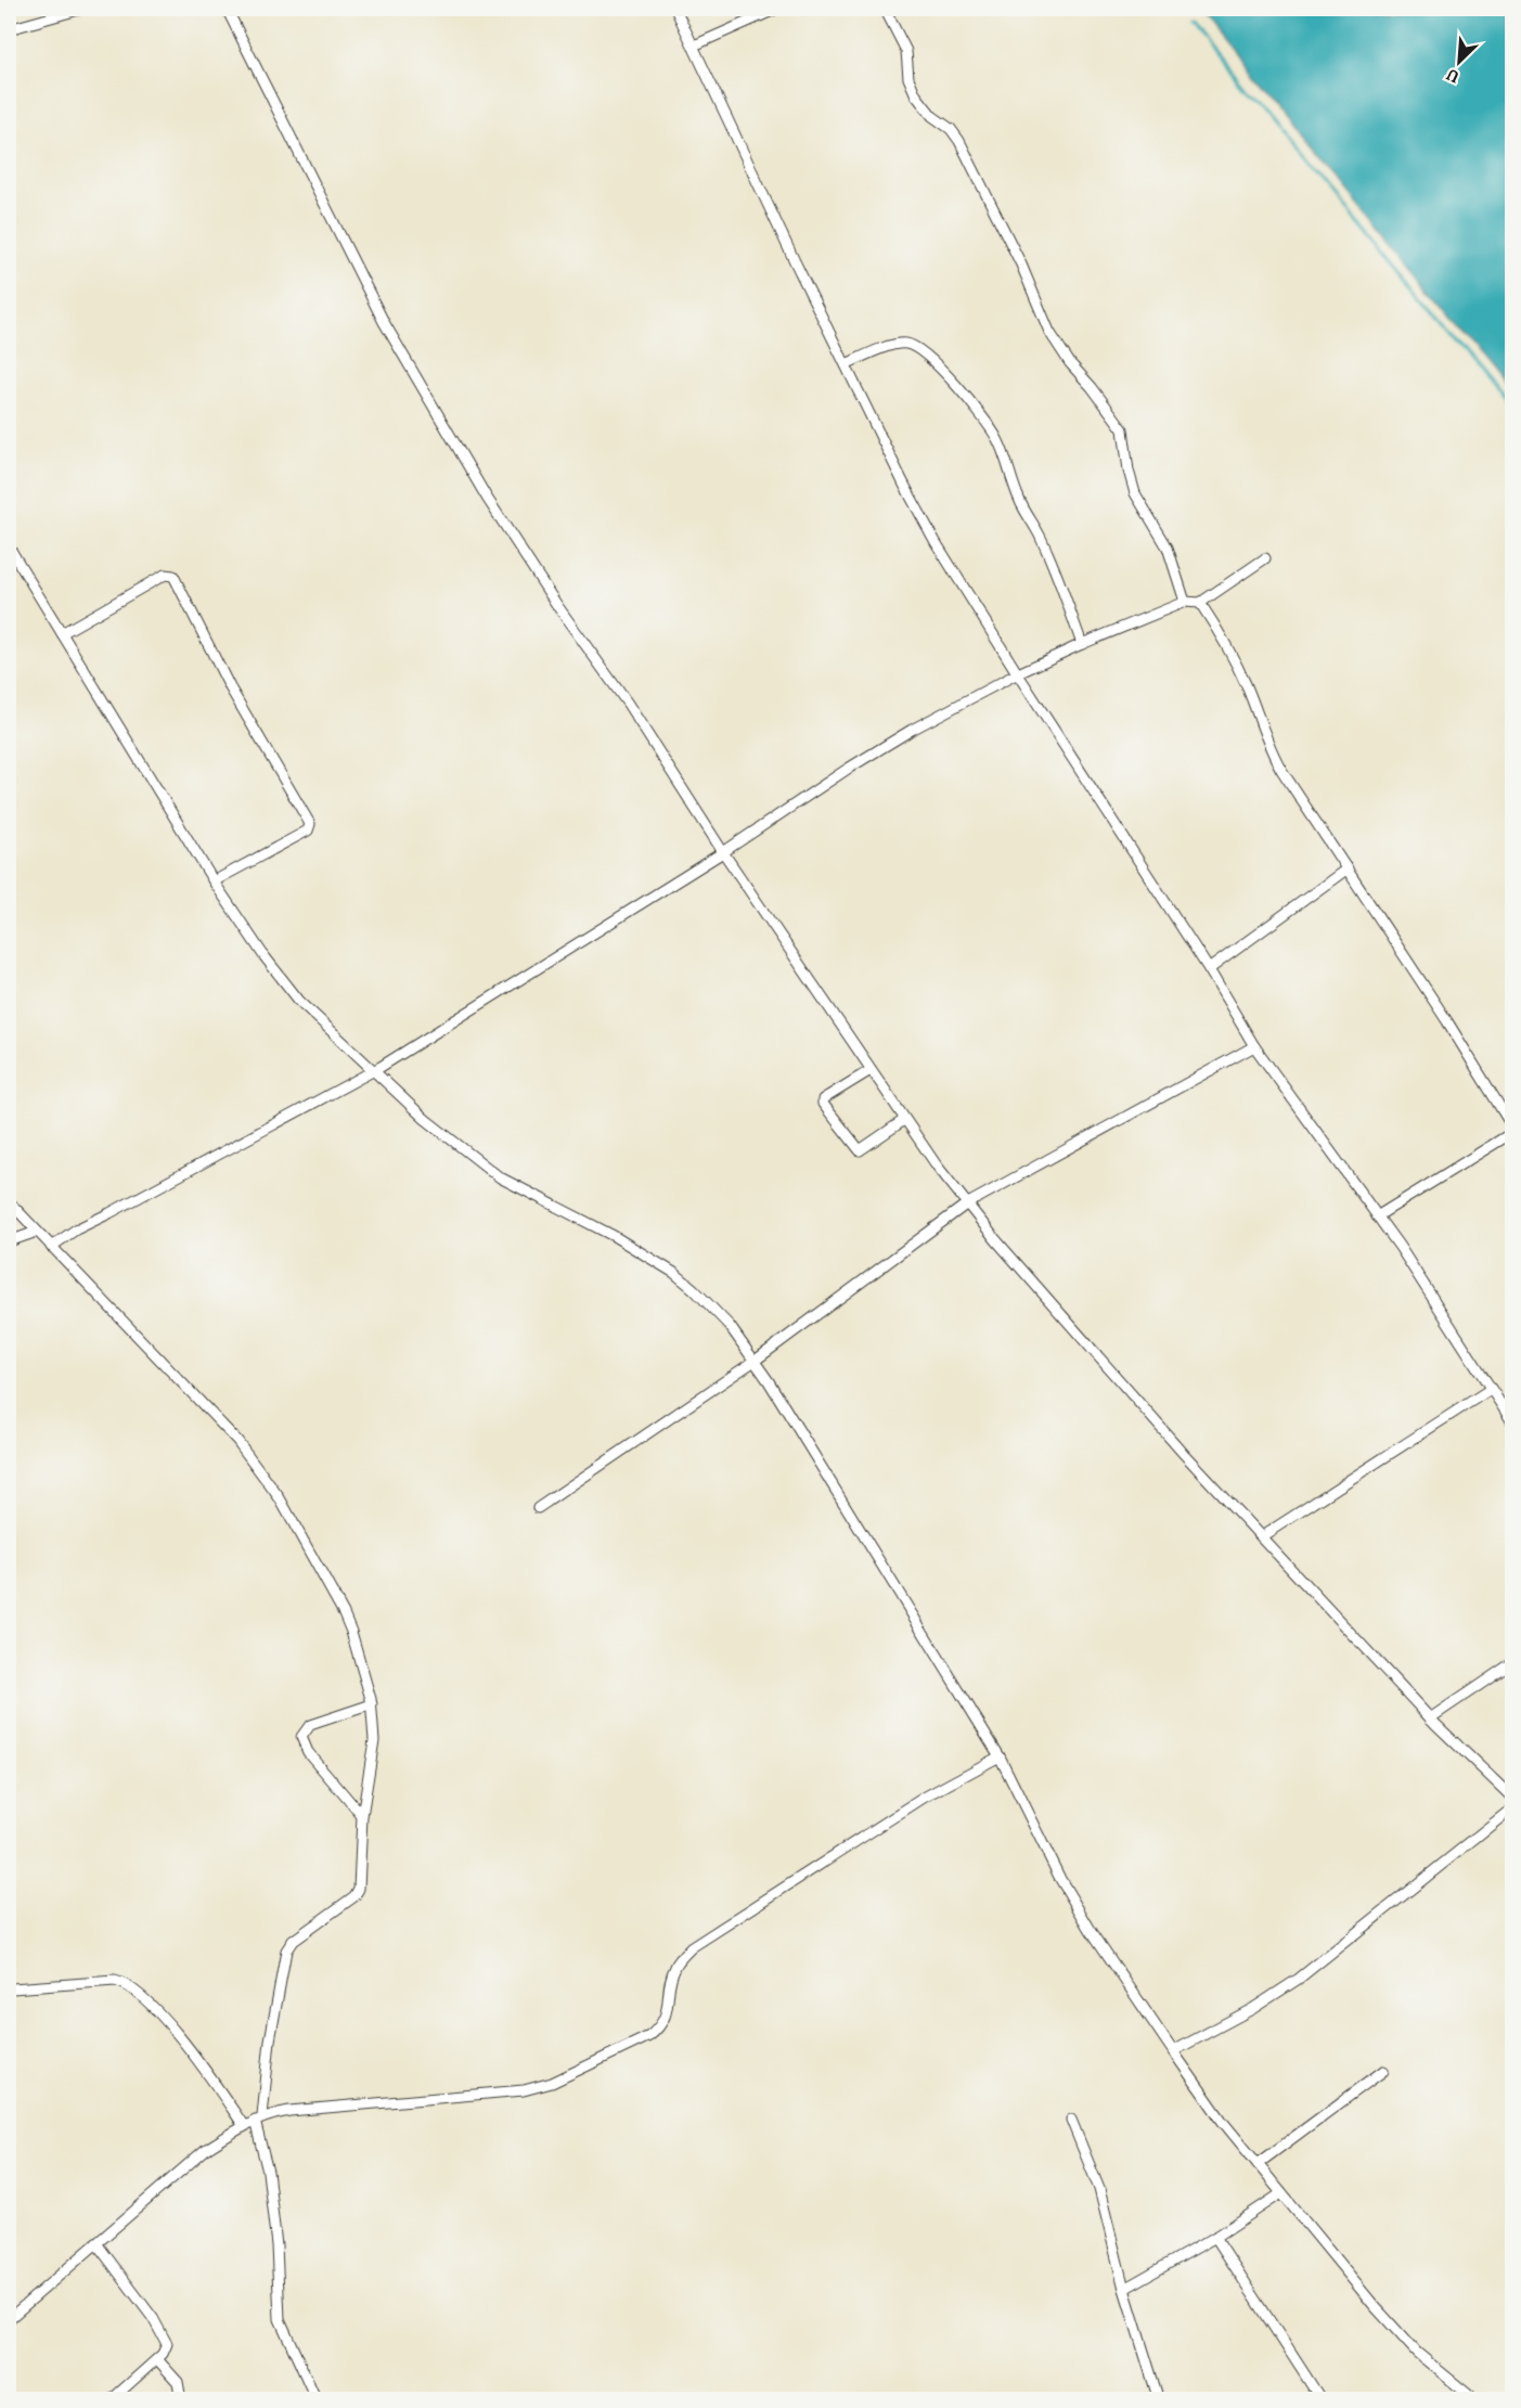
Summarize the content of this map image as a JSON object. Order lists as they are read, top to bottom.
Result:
{
  "north": "bottom left"
}
